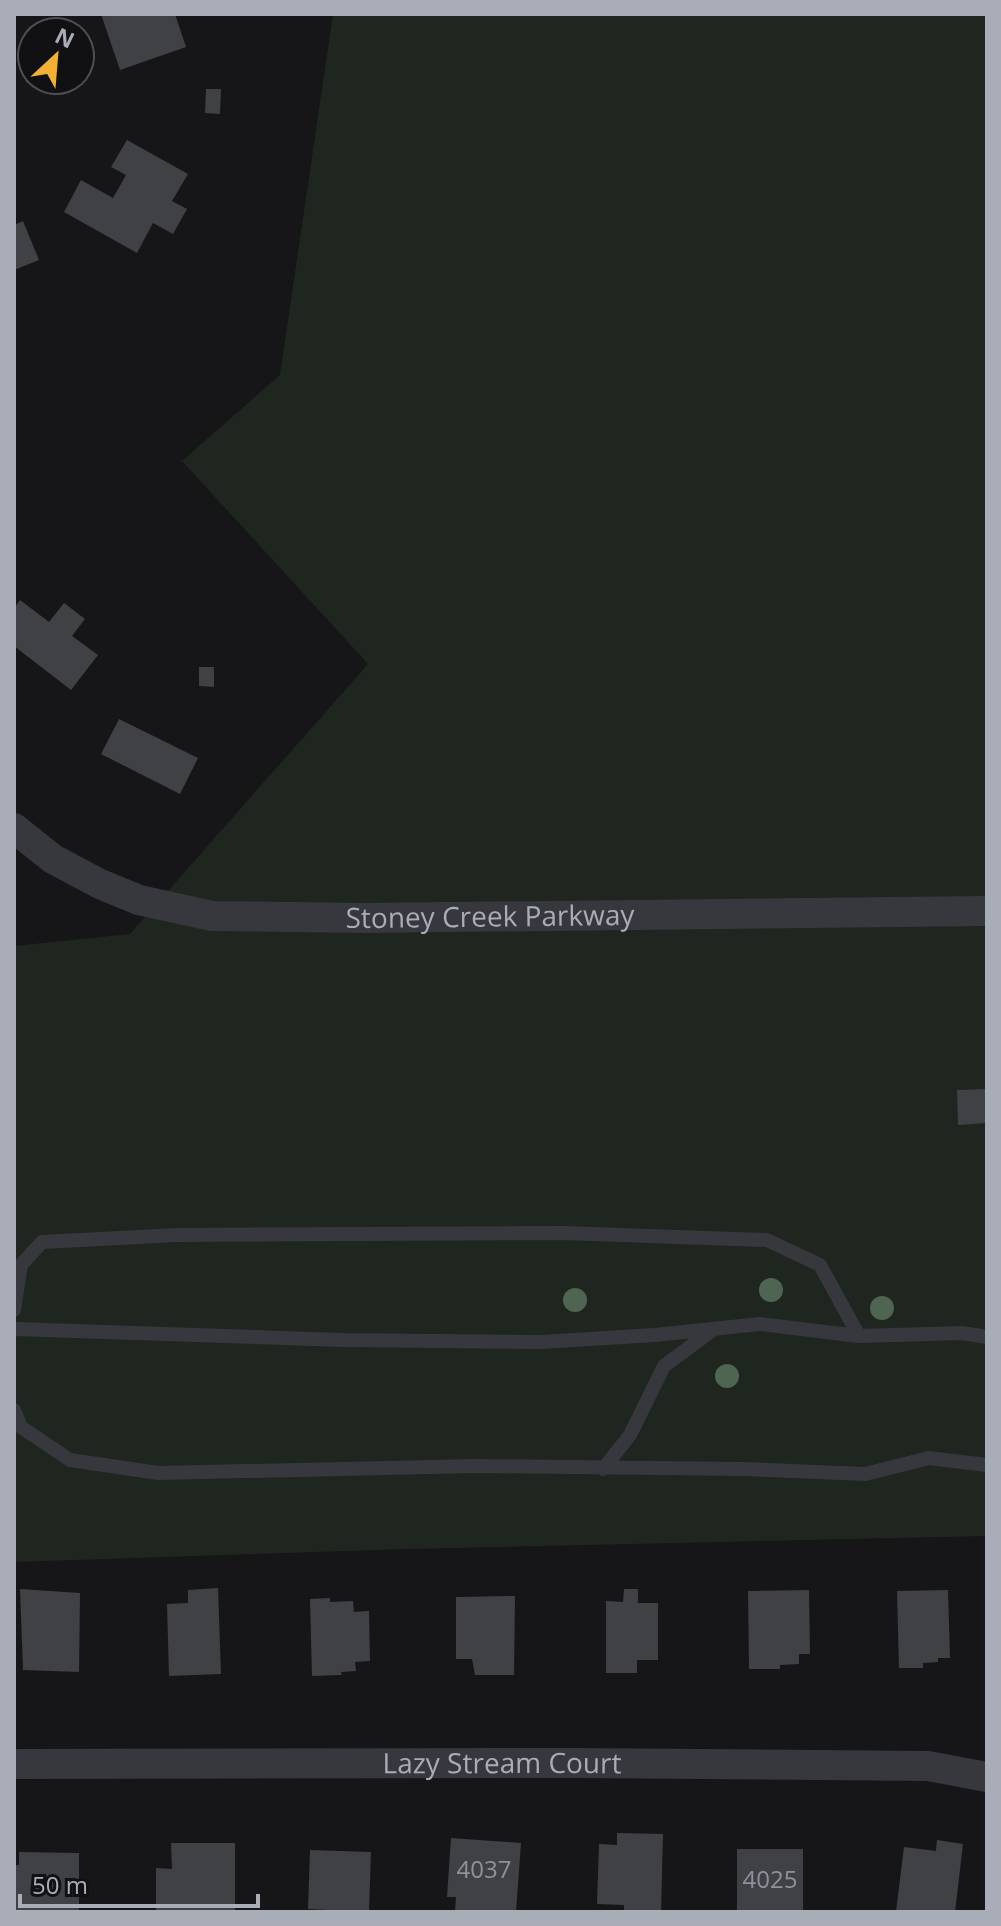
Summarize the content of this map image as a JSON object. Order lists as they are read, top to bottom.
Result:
{
  "streets": {
    "street": ["Stoney Creek Parkway", "Lazy Stream Court"]
  },
  "house_numbers": ["4037", "4025"],
  "scale_bar": "50 m",
  "north": "top right"
}
